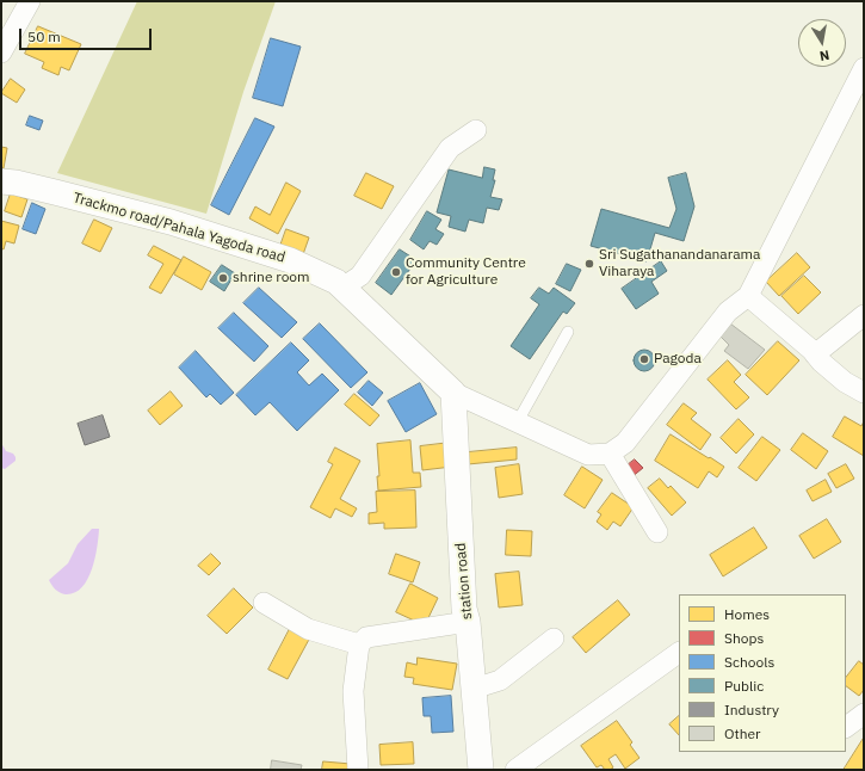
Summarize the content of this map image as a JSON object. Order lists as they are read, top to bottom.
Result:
{
  "streets": {
    "street": ["Trackmo road/Pahala Yagoda road", "station road"]
  },
  "crossings": [
    ["Trackmo road/Pahala Yagoda road", "station road"]
  ],
  "places": [
    "Sri Sugathanandanarama Viharaya",
    "Community Centre for Agriculture",
    "shrine room",
    "Pagoda"
  ],
  "legend": [
    "Homes",
    "Shops",
    "Schools",
    "Public",
    "Industry",
    "Other"
  ],
  "scale_bar": "50 m",
  "north": "bottom"
}
